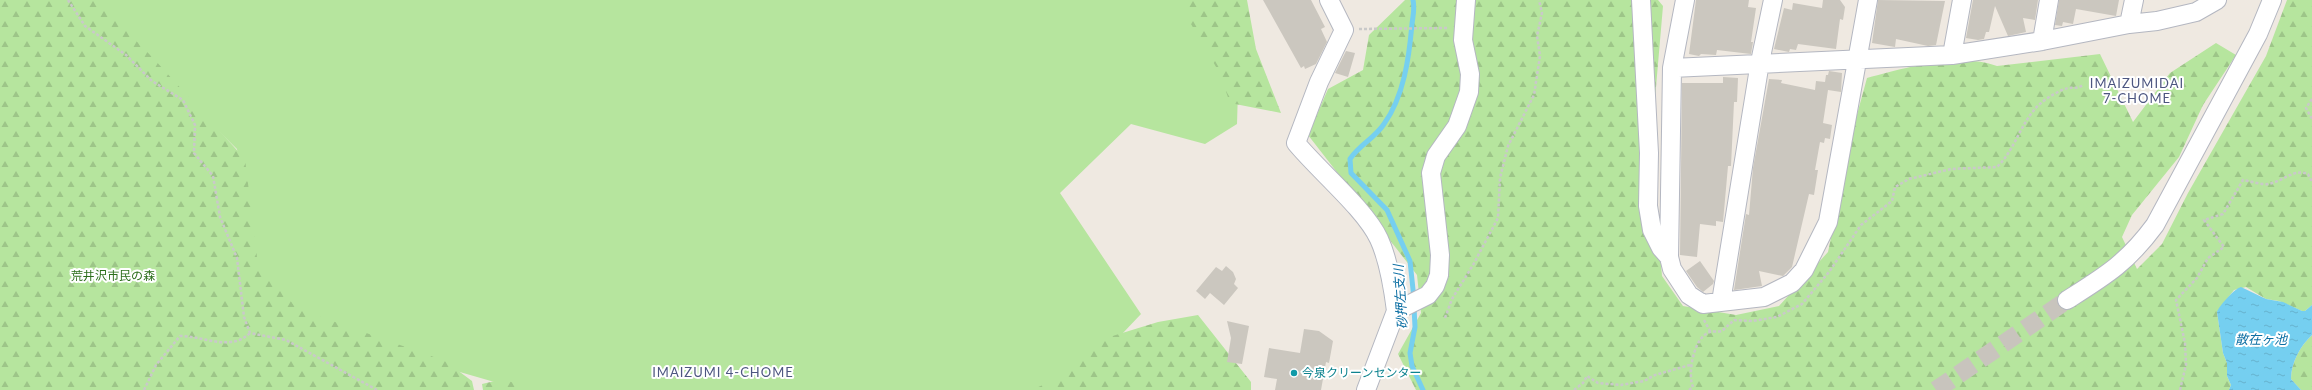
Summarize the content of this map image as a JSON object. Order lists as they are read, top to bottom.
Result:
{
  "districts": ["IMAIZUMIDAI 7-CHOME", "IMAIZUMI 4-CHOME"],
  "water": ["砂押左支川", "散在ヶ池"],
  "parks": ["荒井沢市民の森"],
  "places": ["今泉クリーンセンター"]
}
